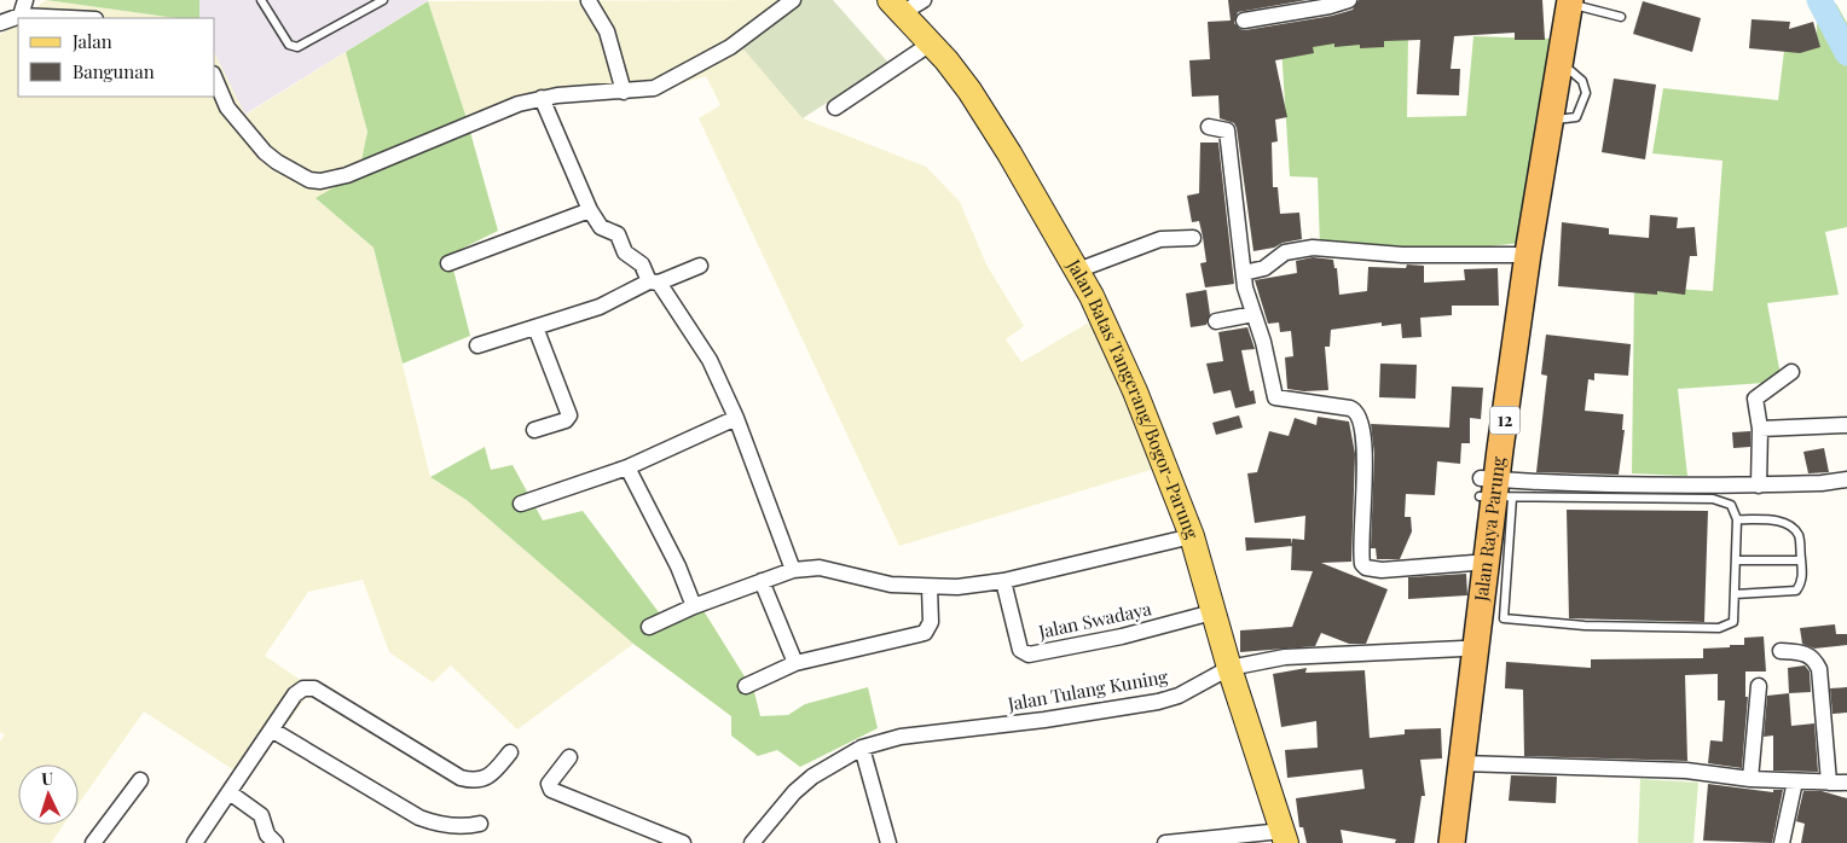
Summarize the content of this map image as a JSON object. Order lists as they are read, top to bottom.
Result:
{
  "streets": {
    "highway": ["12", "Jalan Raya Parung"],
    "main road": ["Jalan Batas Tangerang/Bogor–Parung"],
    "street": ["Jalan Swadaya", "Jalan Tulang Kuning"]
  },
  "crossings": [
    ["Jalan Batas Tangerang/Bogor–Parung", "Jalan Swadaya"],
    ["Jalan Batas Tangerang/Bogor–Parung", "Jalan Tulang Kuning"],
    ["Jalan Raya Parung", "Jalan Tulang Kuning"]
  ],
  "legend": ["Jalan", "Bangunan"],
  "north": "top"
}
